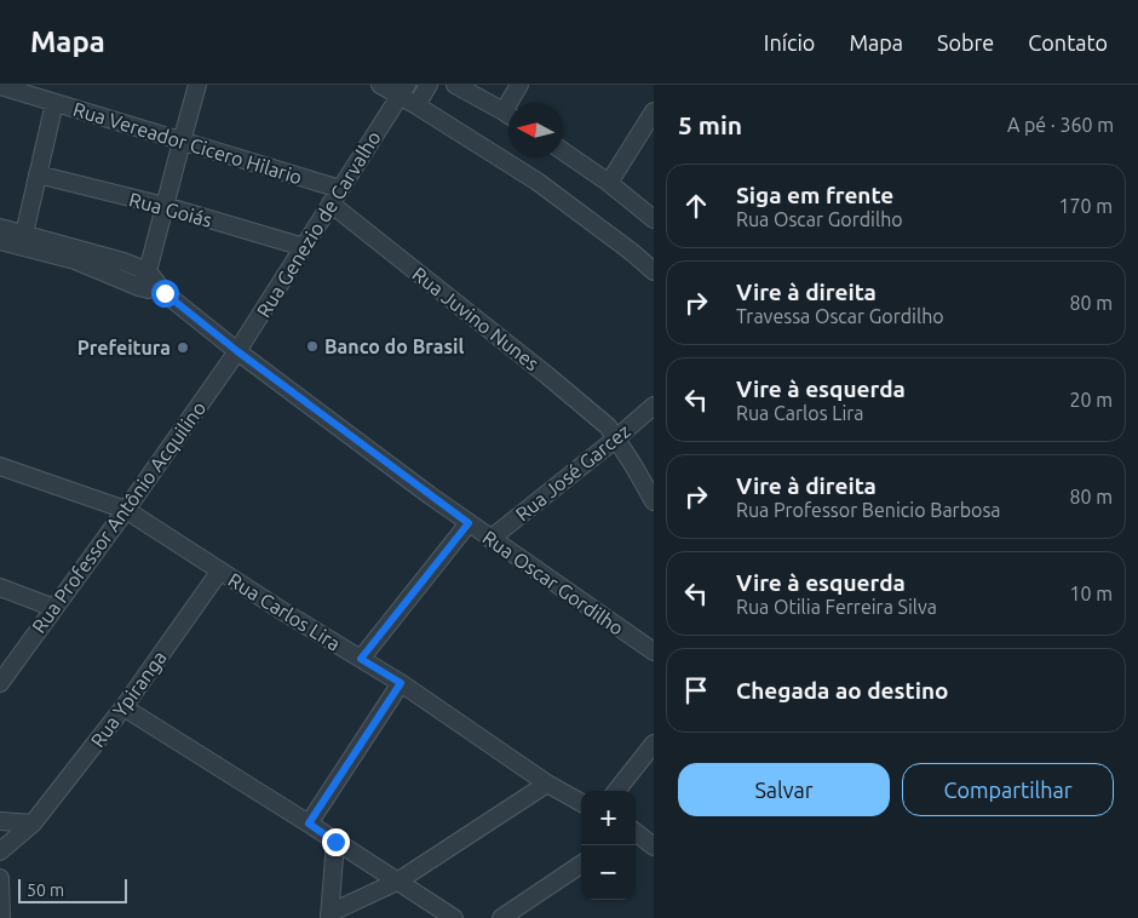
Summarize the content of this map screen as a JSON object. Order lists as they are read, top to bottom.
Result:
{
  "streets": {
    "street": [
      "Rua Vereador Cicero Hilario",
      "Rua Goiás",
      "Rua Genezio de Carvalho",
      "Rua Juvino Nunes",
      "Rua José Garcez",
      "Rua Professor Antônio Acquilino",
      "Rua Oscar Gordilho",
      "Rua Carlos Lira",
      "Rua Ypiranga"
    ]
  },
  "crossings": [
    ["Rua Vereador Cicero Hilario", "Rua Genezio de Carvalho"],
    ["Rua Vereador Cicero Hilario", "Rua Juvino Nunes"],
    ["Rua Goiás", "Rua Genezio de Carvalho"],
    ["Rua Genezio de Carvalho", "Rua Juvino Nunes"],
    ["Rua Genezio de Carvalho", "Rua Professor Antônio Acquilino"],
    ["Rua Genezio de Carvalho", "Rua Oscar Gordilho"],
    ["Rua Juvino Nunes", "Rua José Garcez"],
    ["Rua José Garcez", "Rua Oscar Gordilho"],
    ["Rua Professor Antônio Acquilino", "Rua Oscar Gordilho"],
    ["Rua Professor Antônio Acquilino", "Rua Carlos Lira"],
    ["Rua Carlos Lira", "Rua Ypiranga"]
  ],
  "places": ["Banco do Brasil", "Prefeitura"],
  "scale_bar": "50 m",
  "north": "left",
  "page": {
    "header": "Mapa",
    "nav": [
      "Início",
      "Mapa",
      "Sobre",
      "Contato"
    ],
    "heading": ["5 min", "A pé · 360 m"],
    "list": [
      ["Siga em frente", "Rua Oscar Gordilho", "170 m"],
      ["Vire à direita", "Travessa Oscar Gordilho", "80 m"],
      ["Vire à esquerda", "Rua Carlos Lira", "20 m"],
      ["Vire à direita", "Rua Professor Benicio Barbosa", "80 m"],
      ["Vire à esquerda", "Rua Otilia Ferreira Silva", "10 m"],
      "Chegada ao destino"
    ],
    "buttons": ["Salvar", "Compartilhar"],
    "map_buttons": ["+", "−"],
    "scale": "50 m"
  }
}
